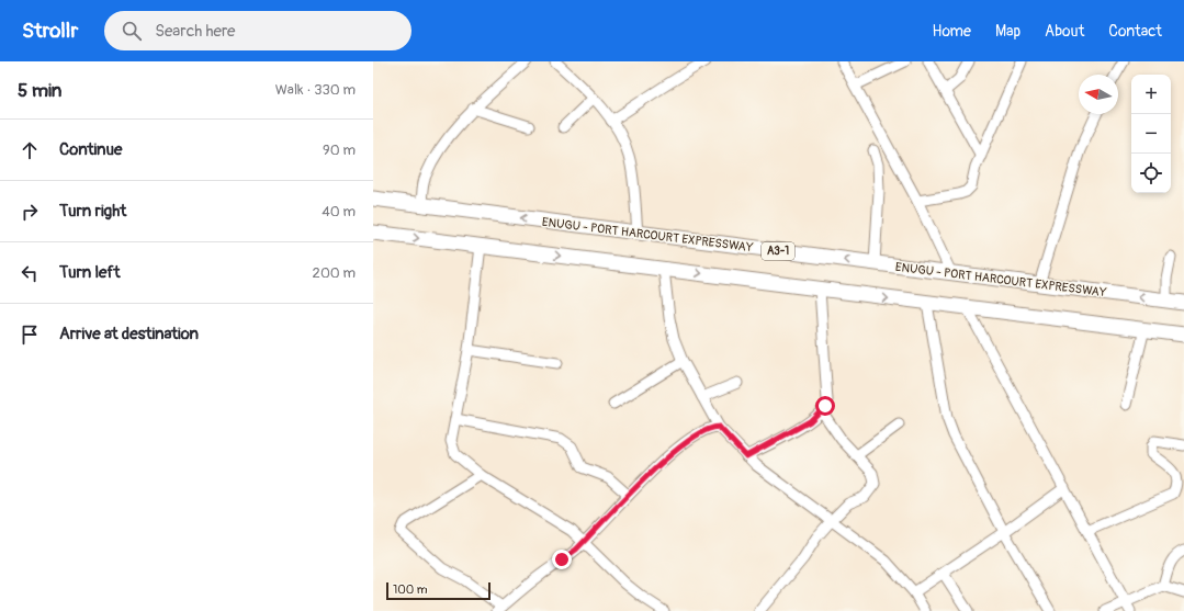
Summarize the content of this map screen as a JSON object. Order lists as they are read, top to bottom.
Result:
{
  "streets": {
    "highway": ["ENUGU - PORT HARCOURT EXPRESSWAY", "A3-1"]
  },
  "scale_bar": "100 m",
  "north": "left",
  "page": {
    "header": "Strollr",
    "search": "Search here",
    "nav": [
      "Home",
      "Map",
      "About",
      "Contact"
    ],
    "heading": ["5 min", "Walk · 330 m"],
    "map_buttons": ["+", "−"],
    "list": [
      ["Continue", "90 m"],
      ["Turn right", "40 m"],
      ["Turn left", "200 m"],
      "Arrive at destination"
    ],
    "scale": "100 m"
  }
}
